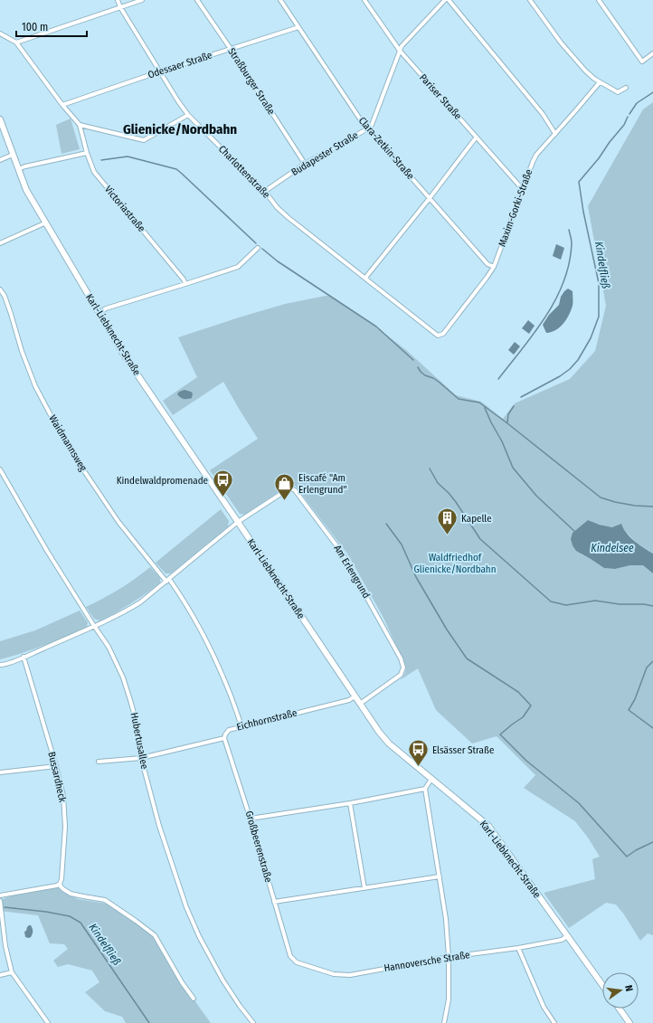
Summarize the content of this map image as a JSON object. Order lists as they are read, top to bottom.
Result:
{
  "streets": {
    "street": [
      "Odessaer Straße",
      "Straßburger Straße",
      "Pariser Straße",
      "Clara-Zetkin-Straße",
      "Budapester Straße",
      "Charlottenstraße",
      "Maxim-Gorki-Straße",
      "Victoriastraße",
      "Karl-Liebknecht-Straße",
      "Waidmannsweg",
      "Am Erlengrund",
      "Eichhornstraße",
      "Hubertusallee",
      "Bussardheck",
      "Großbeerenstraße",
      "Hannoversche Straße"
    ]
  },
  "crossings": [
    ["Odessaer Straße", "Straßburger Straße"],
    ["Odessaer Straße", "Clara-Zetkin-Straße"],
    ["Odessaer Straße", "Charlottenstraße"],
    ["Straßburger Straße", "Budapester Straße"],
    ["Pariser Straße", "Budapester Straße"],
    ["Pariser Straße", "Maxim-Gorki-Straße"],
    ["Clara-Zetkin-Straße", "Budapester Straße"],
    ["Clara-Zetkin-Straße", "Maxim-Gorki-Straße"],
    ["Budapester Straße", "Charlottenstraße"],
    ["Charlottenstraße", "Maxim-Gorki-Straße"],
    ["Karl-Liebknecht-Straße", "Am Erlengrund"],
    ["Karl-Liebknecht-Straße", "Eichhornstraße"],
    ["Karl-Liebknecht-Straße", "Hannoversche Straße"],
    ["Waidmannsweg", "Eichhornstraße"],
    ["Eichhornstraße", "Hubertusallee"],
    ["Eichhornstraße", "Großbeerenstraße"],
    ["Großbeerenstraße", "Hannoversche Straße"]
  ],
  "districts": ["Glienicke/Nordbahn"],
  "water": ["Kindelfließ", "Kindelsee"],
  "parks": ["Waldfriedhof Glienicke/Nordbahn"],
  "places": {
    "bus stop": ["Kindelwaldpromenade", "Elsässer Straße"],
    "shop": ["Eiscafé \"Am Erlengrund\""],
    "building": ["Kapelle"]
  },
  "scale_bar": "100 m",
  "north": "right"
}
